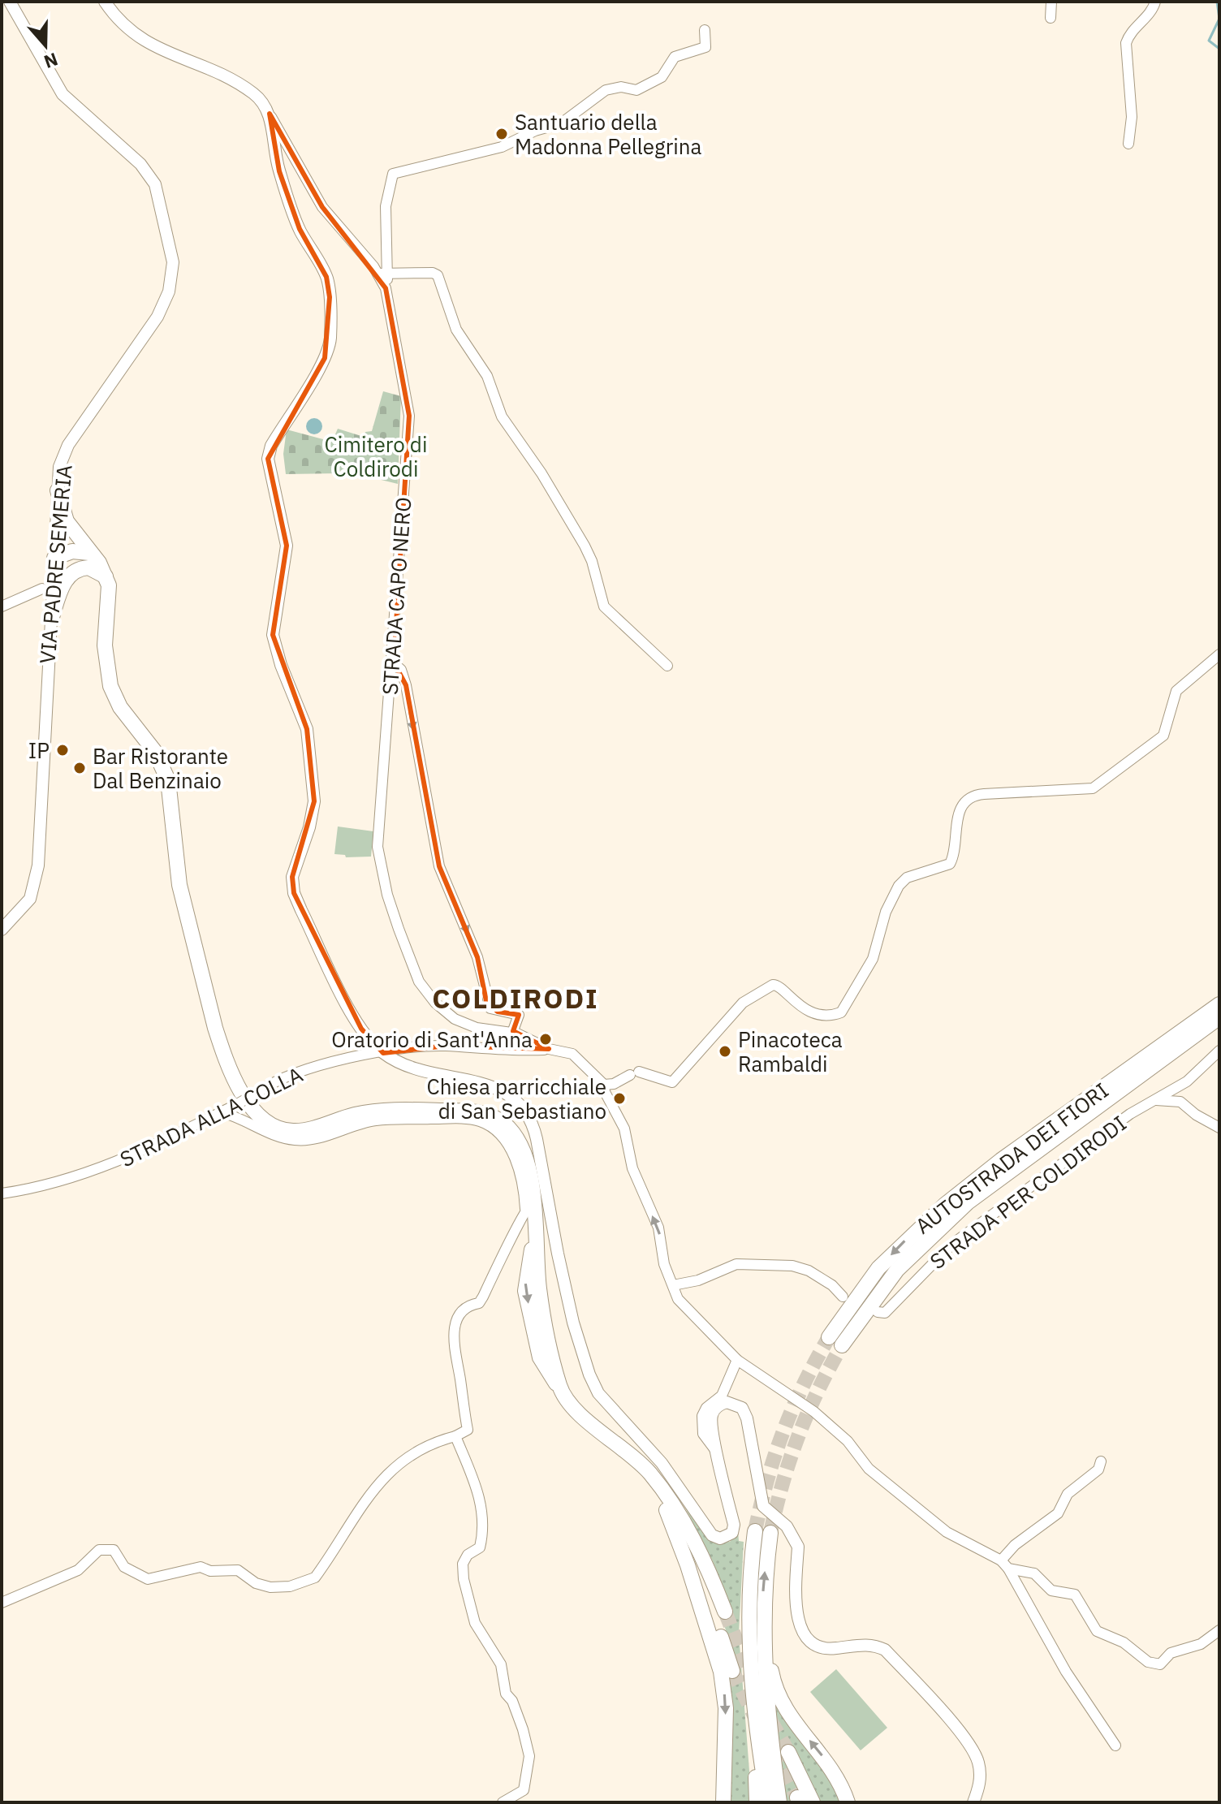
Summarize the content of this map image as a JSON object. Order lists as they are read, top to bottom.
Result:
{
  "streets": {
    "highway": ["AUTOSTRADA DEI FIORI"],
    "main road": ["VIA PADRE SEMERIA"],
    "street": ["STRADA CAPO NERO", "STRADA ALLA COLLA", "STRADA PER COLDIRODI"]
  },
  "crossings": [
    ["STRADA CAPO NERO", "STRADA ALLA COLLA"]
  ],
  "districts": ["COLDIRODI"],
  "parks": ["Cimitero di Coldirodi"],
  "places": [
    "Santuario della Madonna Pellegrina",
    "IP",
    "Bar Ristorante Dal Benzinaio",
    "Oratorio di Sant'Anna",
    "Pinacoteca Rambaldi",
    "Chiesa parricchiale di San Sebastiano"
  ],
  "north": "bottom"
}
